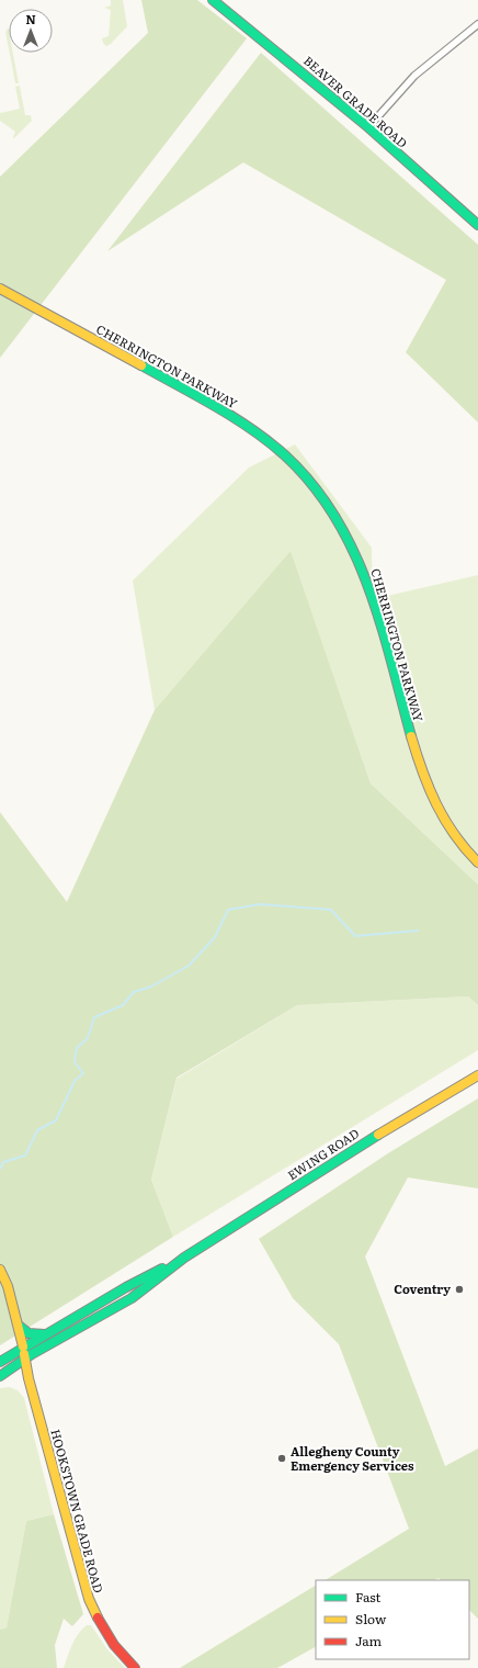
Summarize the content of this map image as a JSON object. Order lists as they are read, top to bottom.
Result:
{
  "streets": {
    "main road": [
      "BEAVER GRADE ROAD",
      "CHERRINGTON PARKWAY",
      "EWING ROAD",
      "HOOKSTOWN GRADE ROAD"
    ]
  },
  "crossings": [
    ["EWING ROAD", "HOOKSTOWN GRADE ROAD"]
  ],
  "places": ["Coventry", "Allegheny County Emergency Services"],
  "legend": ["Fast", "Slow", "Jam"],
  "north": "top"
}
